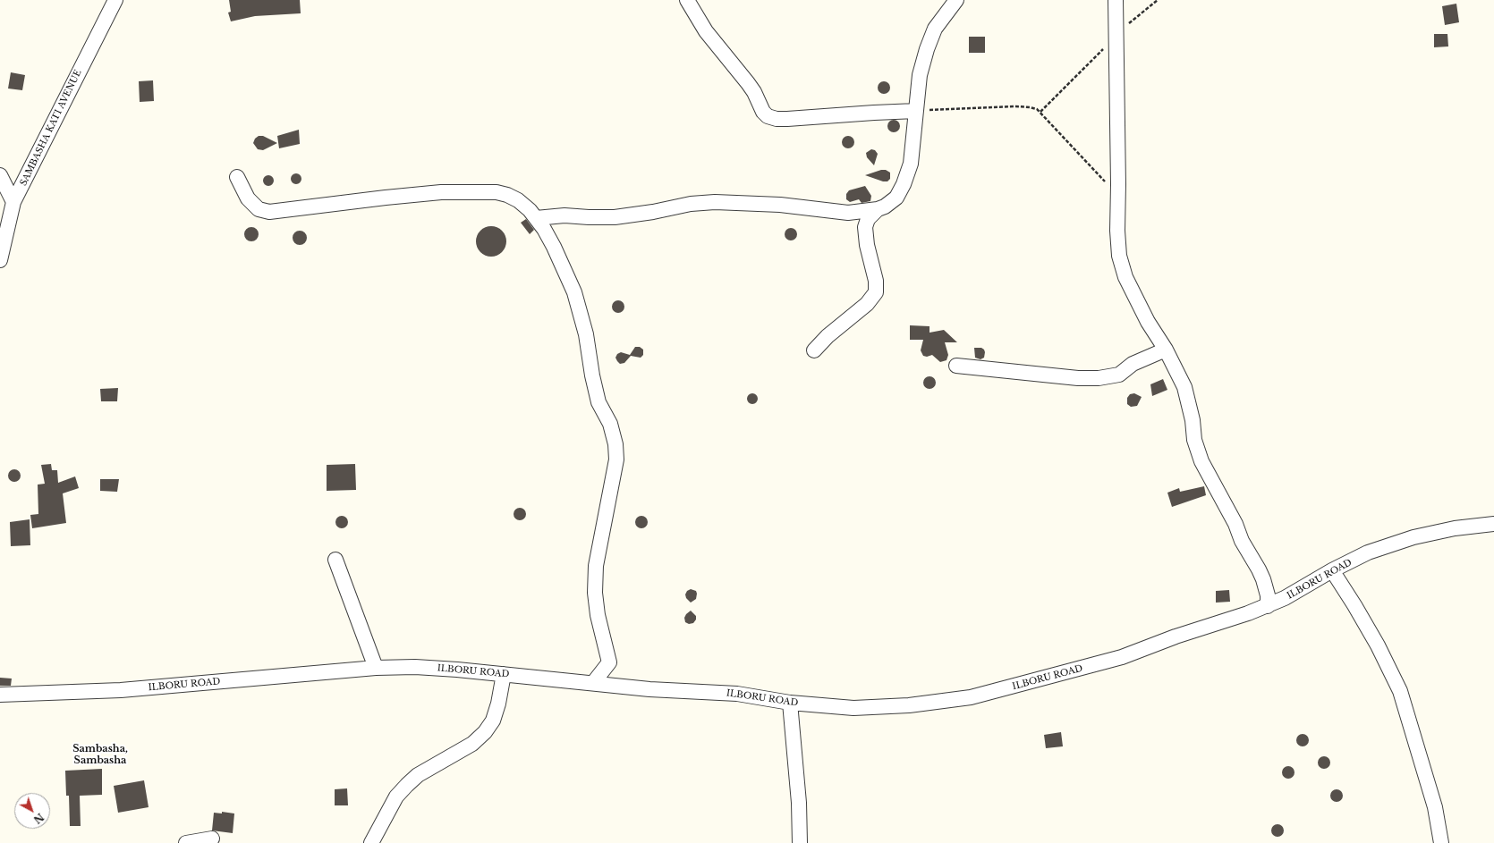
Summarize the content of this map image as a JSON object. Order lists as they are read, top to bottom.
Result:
{
  "streets": {
    "street": ["SAMBASHA KATI AVENUE", "ILBORU ROAD"]
  },
  "districts": ["Sambasha, Sambasha"],
  "north": "bottom right"
}
